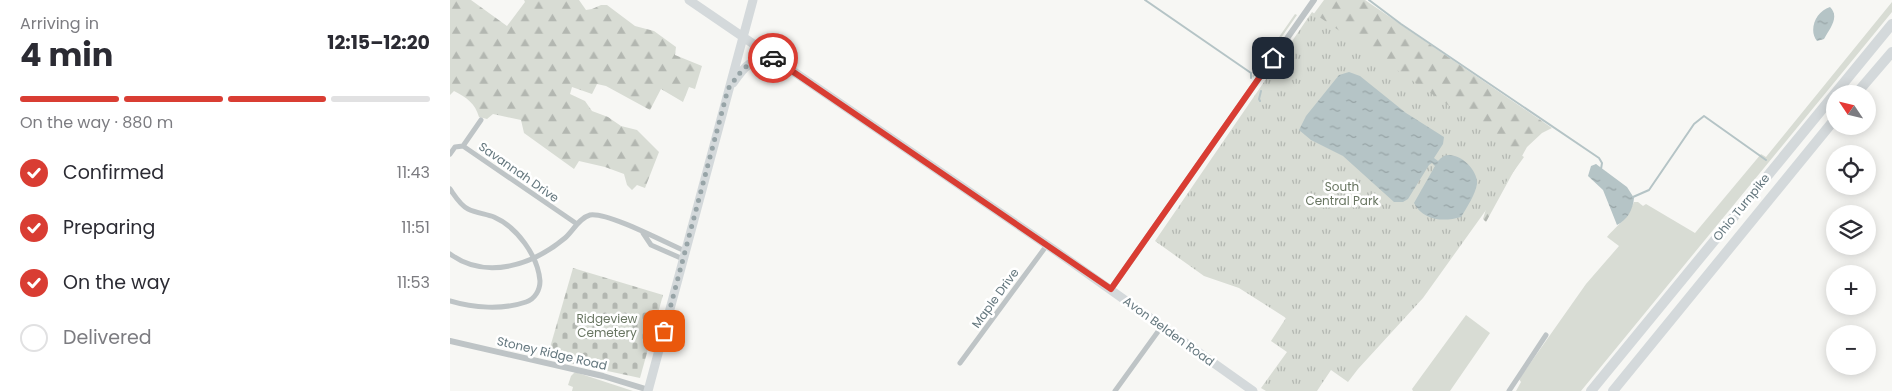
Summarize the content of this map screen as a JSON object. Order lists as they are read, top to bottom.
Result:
{
  "streets": {
    "highway": ["Ohio Turnpike"],
    "main road": ["Avon Belden Road"],
    "street": ["Savannah Drive", "Maple Drive", "Stoney Ridge Road"]
  },
  "crossings": [
    ["Maple Drive", "Avon Belden Road"]
  ],
  "parks": ["South Central Park", "Ridgeview Cemetery"],
  "north": "top left",
  "page": {
    "heading": ["4 min", "Arriving in", "12:15–12:20"],
    "bar": "On the way · 880 m",
    "map_buttons": ["+", "−"],
    "list": [
      ["Confirmed", "11:43"],
      ["Preparing", "11:51"],
      ["On the way", "11:53"],
      "Delivered"
    ]
  }
}
